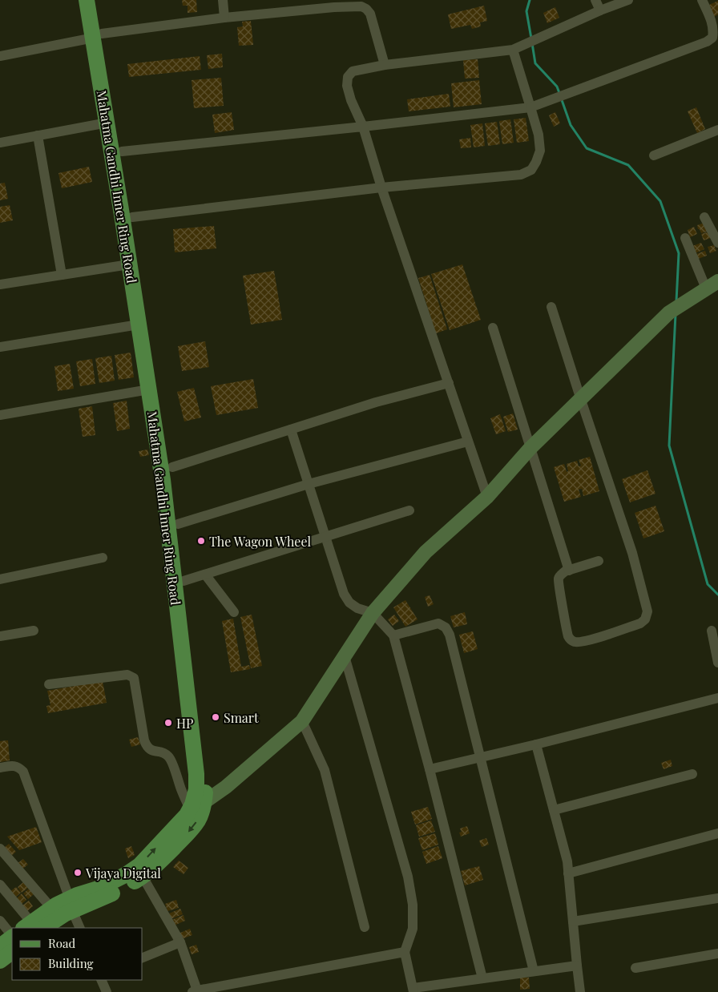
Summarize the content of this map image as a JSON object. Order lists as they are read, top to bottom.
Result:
{
  "streets": {
    "main road": ["Mahatma Gandhi Inner Ring Road"]
  },
  "places": [
    "The Wagon Wheel",
    "Smart",
    "HP",
    "Vijaya Digital"
  ],
  "legend": ["Road", "Building"]
}
